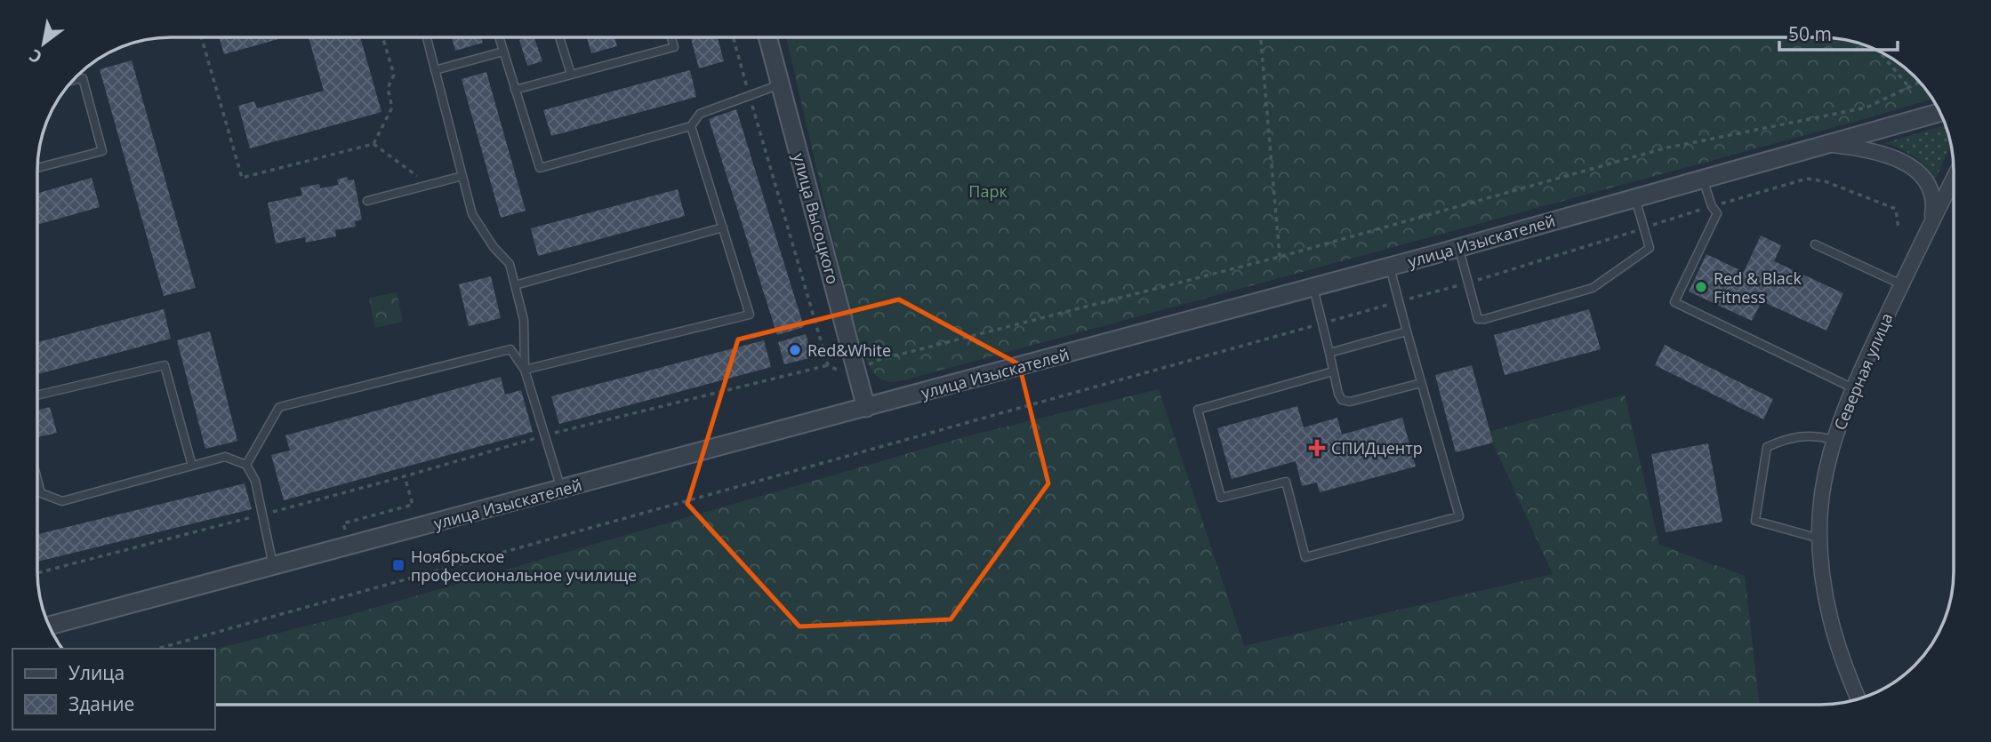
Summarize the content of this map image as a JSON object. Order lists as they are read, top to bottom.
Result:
{
  "streets": {
    "street": ["улица Высоцкого", "улица Изыскателей", "Северная улица"]
  },
  "crossings": [
    ["улица Высоцкого", "улица Изыскателей"]
  ],
  "parks": ["Парк"],
  "places": {
    "other": ["Red & Black Fitness", "Red&White"],
    "health": ["СПИДцентр"],
    "transit": ["Ноябрьское профессиональное училище"]
  },
  "legend": ["Улица", "Здание"],
  "scale_bar": "50 m",
  "north": "bottom left"
}
